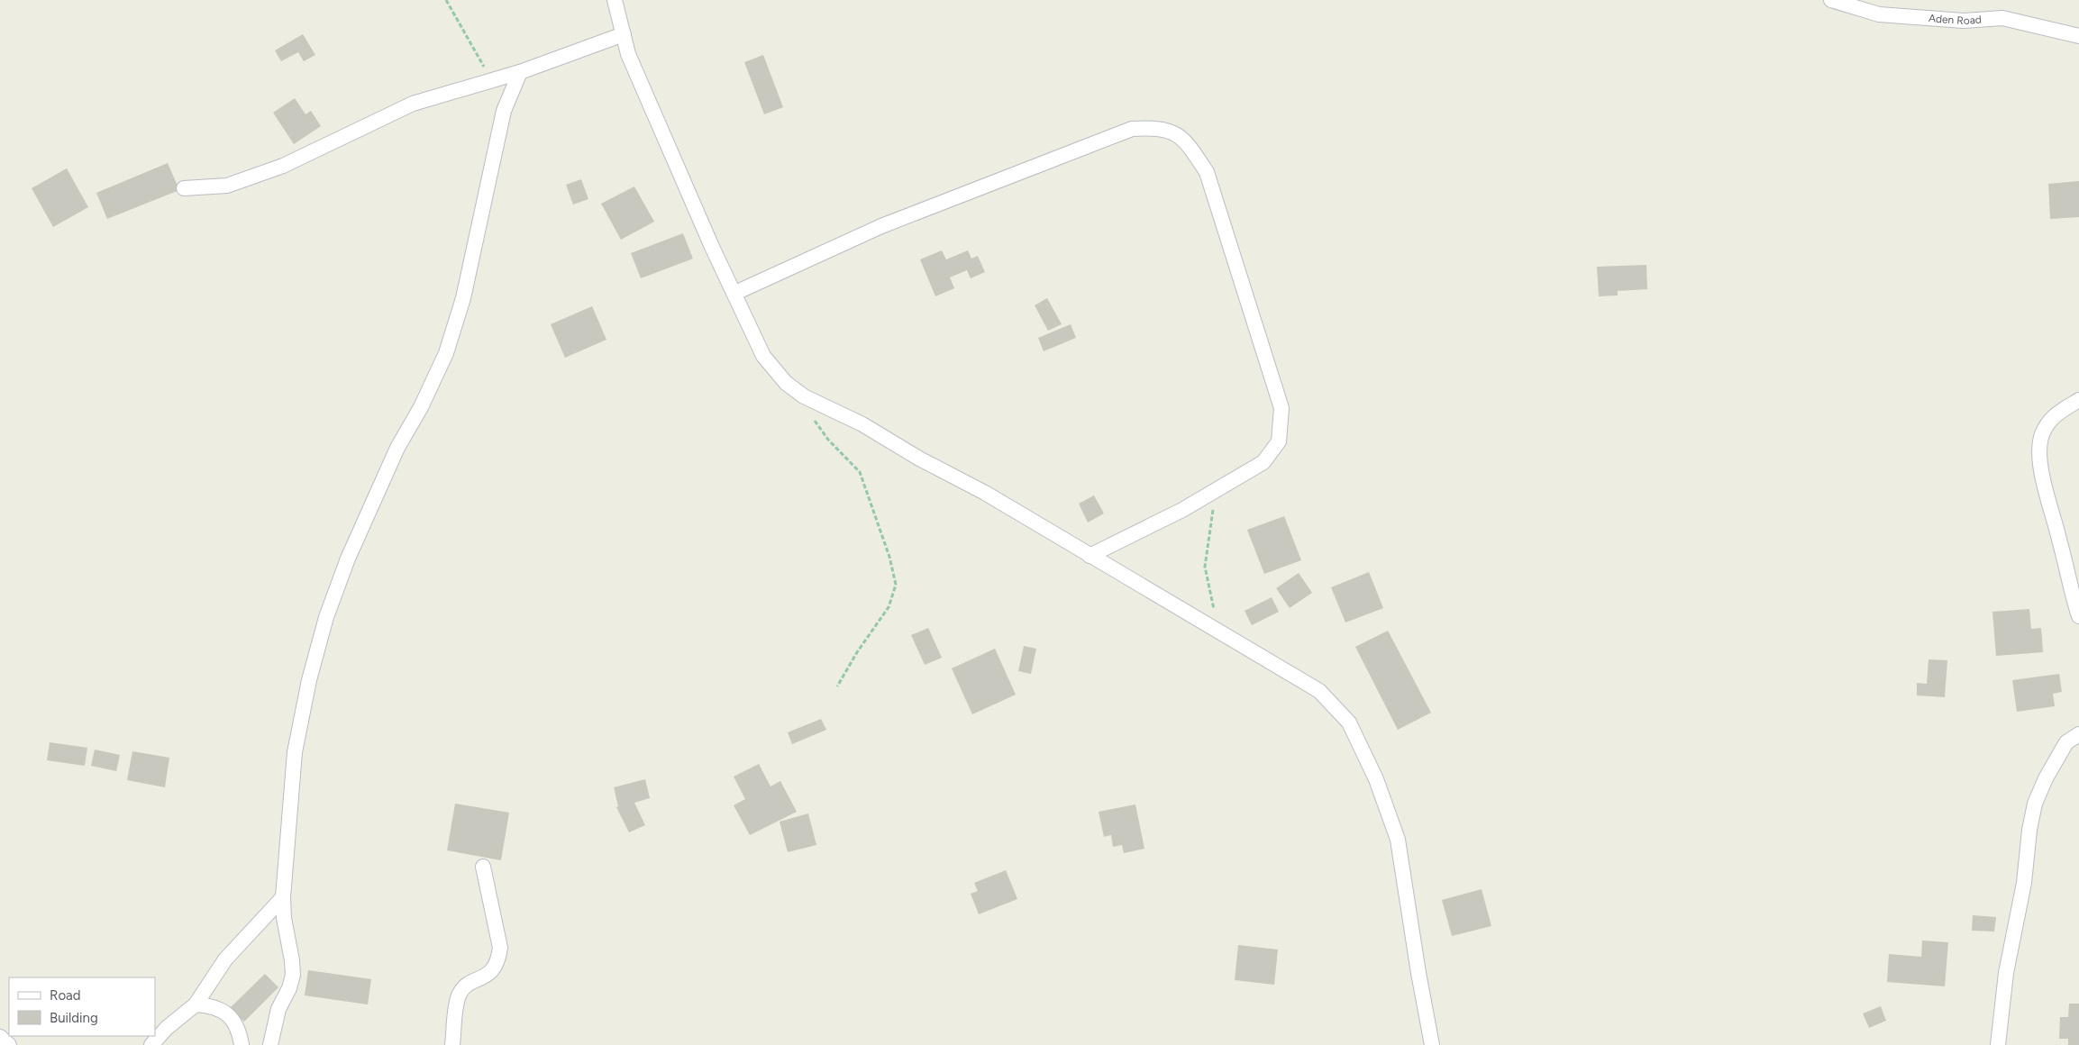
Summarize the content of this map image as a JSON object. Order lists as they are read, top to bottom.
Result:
{
  "streets": {
    "street": ["Aden Road"]
  },
  "legend": ["Road", "Building"]
}
